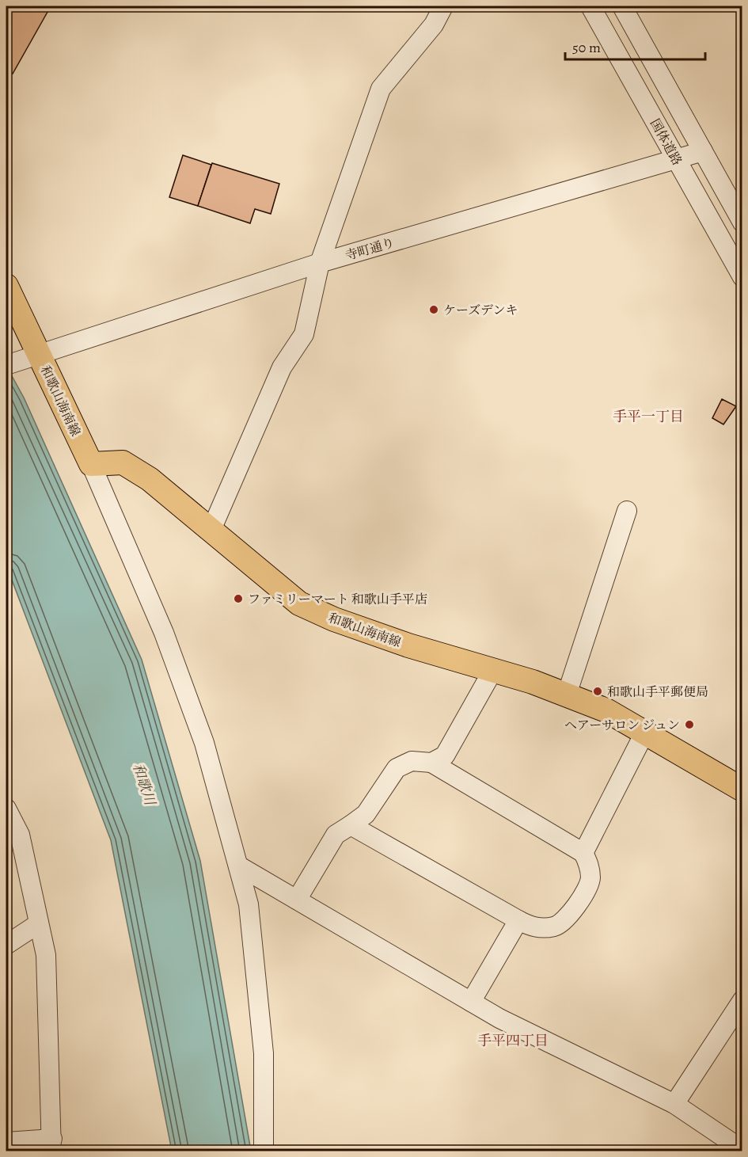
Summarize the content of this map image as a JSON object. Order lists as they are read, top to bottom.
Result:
{
  "streets": {
    "main road": ["和歌山海南線"],
    "street": ["国体道路", "寺町通り"]
  },
  "crossings": [
    ["国体道路", "寺町通り"],
    ["寺町通り", "和歌山海南線"]
  ],
  "districts": ["手平一丁目", "手平四丁目"],
  "water": ["和歌川"],
  "places": [
    "ケーズデンキ",
    "ファミリーマート 和歌山手平店",
    "和歌山手平郵便局",
    "ヘアーサロン ジュン"
  ],
  "scale_bar": "50 m"
}
